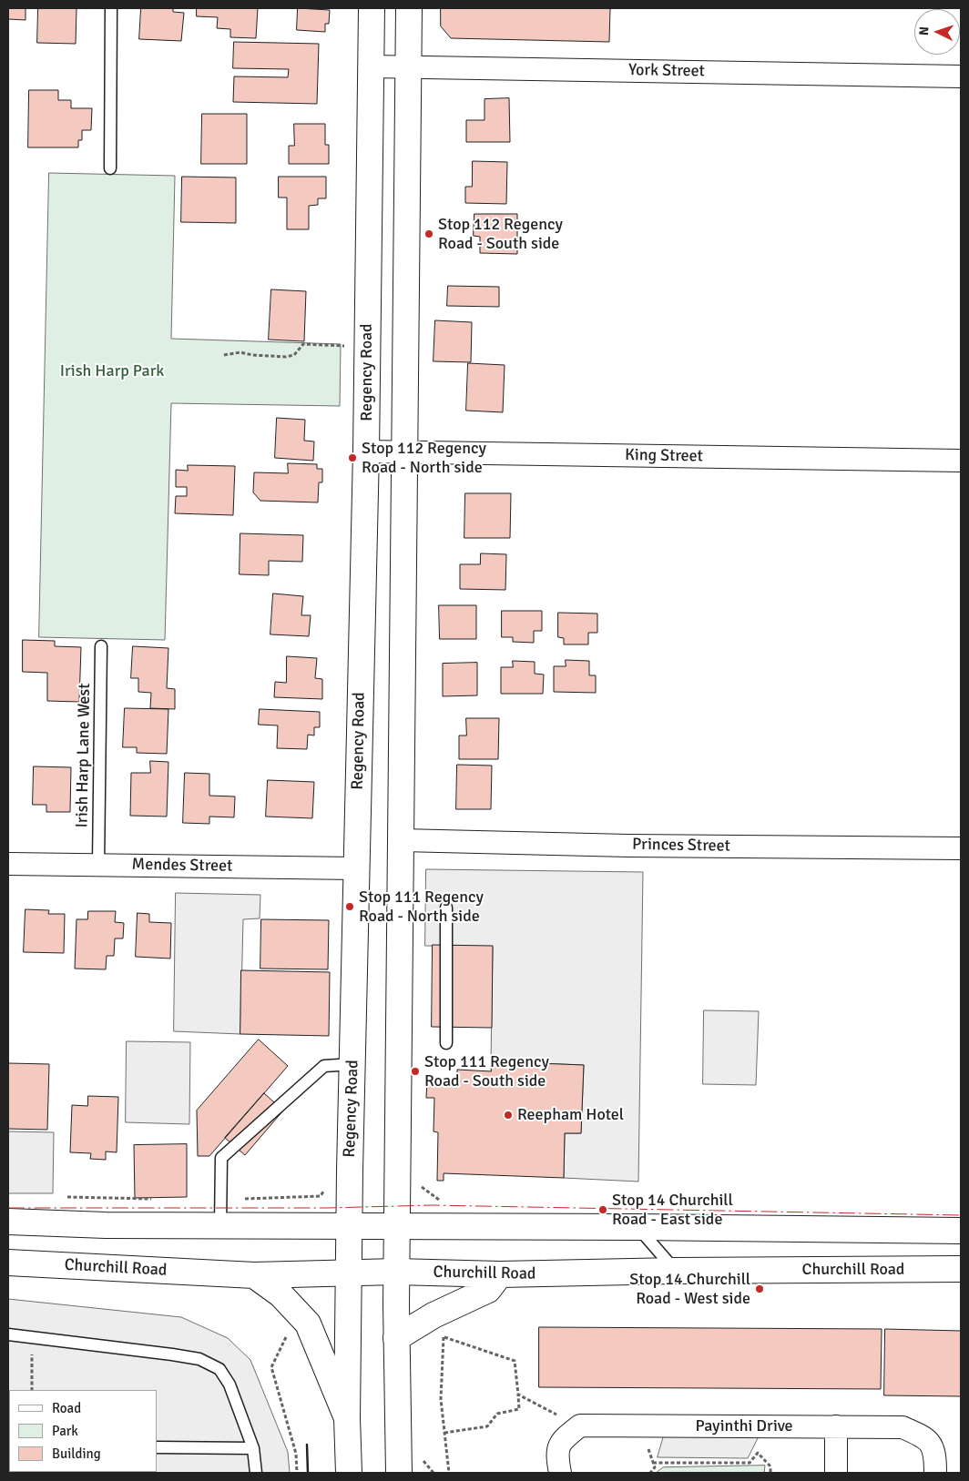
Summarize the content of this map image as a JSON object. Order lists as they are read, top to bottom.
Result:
{
  "streets": {
    "main road": ["Regency Road", "Churchill Road"],
    "street": [
      "York Street",
      "King Street",
      "Princes Street",
      "Mendes Street",
      "Payinthi Drive"
    ],
    "lane": ["Irish Harp Lane West"]
  },
  "crossings": [
    ["York Street", "Regency Road"],
    ["Regency Road", "King Street"],
    ["Regency Road", "Mendes Street"],
    ["Regency Road", "Churchill Road"],
    ["Irish Harp Lane West", "Mendes Street"]
  ],
  "parks": ["Irish Harp Park"],
  "places": [
    "Stop 112 Regency Road - South side",
    "Stop 112 Regency Road - North side",
    "Stop 111 Regency Road - North side",
    "Stop 111 Regency Road - South side",
    "Reepham Hotel",
    "Stop 14 Churchill Road - East side",
    "Stop 14 Churchill Road - West side"
  ],
  "legend": ["Road", "Park", "Building"],
  "north": "left"
}
